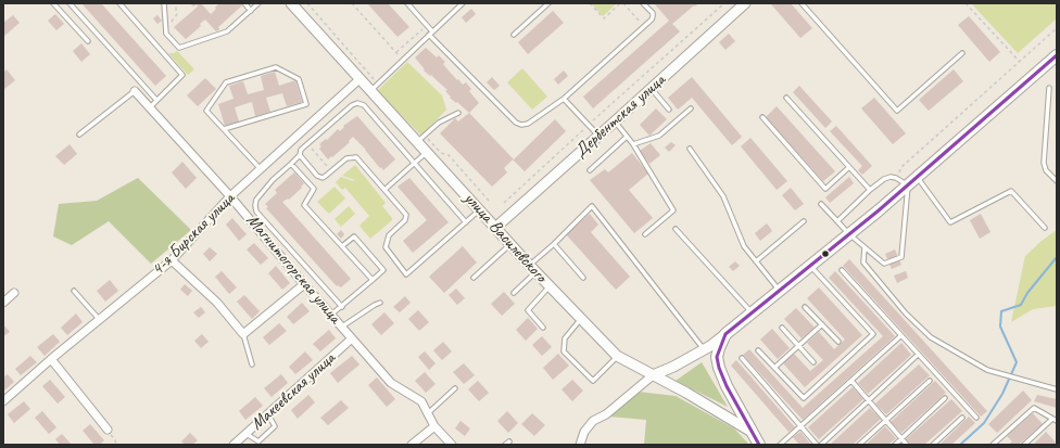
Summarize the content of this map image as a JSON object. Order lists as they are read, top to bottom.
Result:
{
  "streets": {
    "street": [
      "Дербентская улица",
      "4-я Бирская улица",
      "улица Василевского",
      "Магнитогорская улица",
      "Макеевская улица"
    ]
  },
  "crossings": [
    ["Дербентская улица", "улица Василевского"],
    ["4-я Бирская улица", "улица Василевского"],
    ["4-я Бирская улица", "Магнитогорская улица"],
    ["Магнитогорская улица", "Макеевская улица"]
  ]
}
